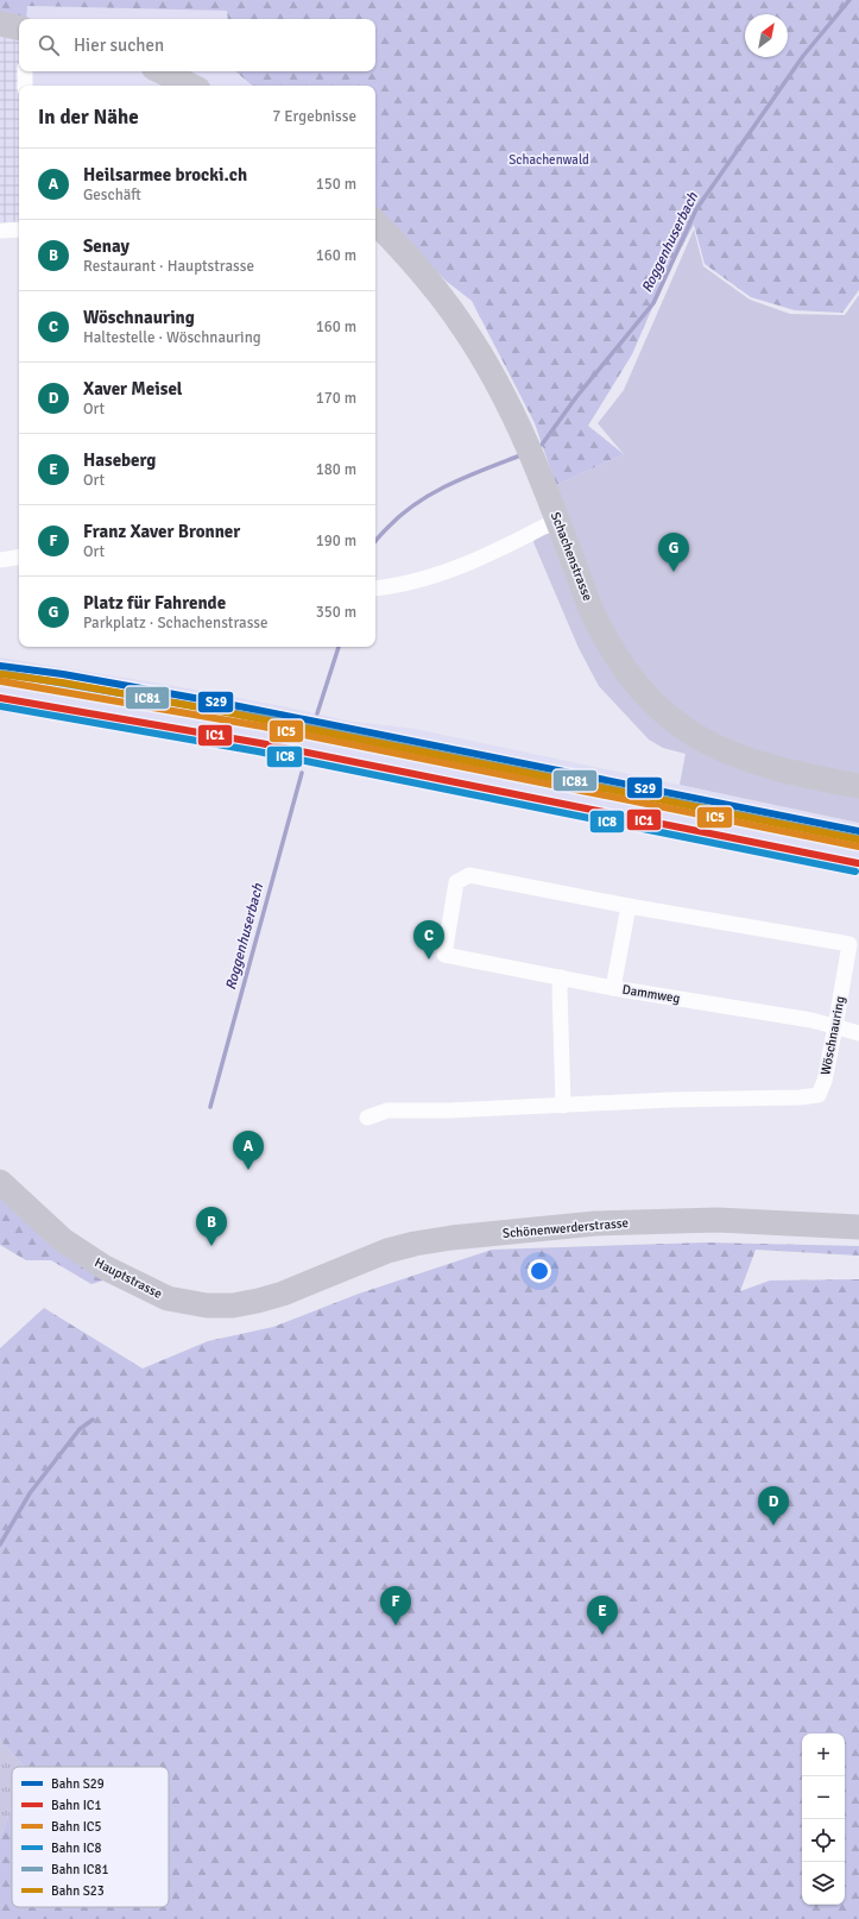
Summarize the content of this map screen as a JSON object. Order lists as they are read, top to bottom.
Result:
{
  "streets": {
    "main road": ["Schachenstrasse", "Schönenwerderstrasse", "Hauptstrasse"],
    "street": ["Dammweg", "Wöschnauring"]
  },
  "crossings": [
    ["Dammweg", "Wöschnauring"],
    ["Schönenwerderstrasse", "Hauptstrasse"]
  ],
  "water": ["Roggenhuserbach"],
  "parks": ["Schachenwald"],
  "lines": [
    "rail line S29",
    "rail line IC81",
    "rail line S23",
    "rail line IC5",
    "rail line IC1",
    "rail line IC8"
  ],
  "legend": [
    "Bahn S29",
    "Bahn IC1",
    "Bahn IC5",
    "Bahn IC8",
    "Bahn IC81",
    "Bahn S23"
  ],
  "north": "top right",
  "page": {
    "search": "Hier suchen",
    "heading": ["In der Nähe", "7 Ergebnisse"],
    "list": [
      {
        "mark": "A",
        "name": "Heilsarmee brocki.ch",
        "note": "Geschäft",
        "value": "150 m"
      },
      {
        "mark": "B",
        "name": "Senay",
        "note": "Restaurant · Hauptstrasse",
        "value": "160 m"
      },
      {
        "mark": "C",
        "name": "Wöschnauring",
        "note": "Haltestelle · Wöschnauring",
        "value": "160 m"
      },
      {
        "mark": "D",
        "name": "Xaver Meisel",
        "note": "Ort",
        "value": "170 m"
      },
      {
        "mark": "E",
        "name": "Haseberg",
        "note": "Ort",
        "value": "180 m"
      },
      {
        "mark": "F",
        "name": "Franz Xaver Bronner",
        "note": "Ort",
        "value": "190 m"
      },
      {
        "mark": "G",
        "name": "Platz für Fahrende",
        "note": "Parkplatz · Schachenstrasse",
        "value": "350 m"
      }
    ],
    "pins": [
      "G",
      "C",
      "A",
      "B",
      "D",
      "F",
      "E"
    ],
    "map_buttons": ["+", "−"]
  }
}
